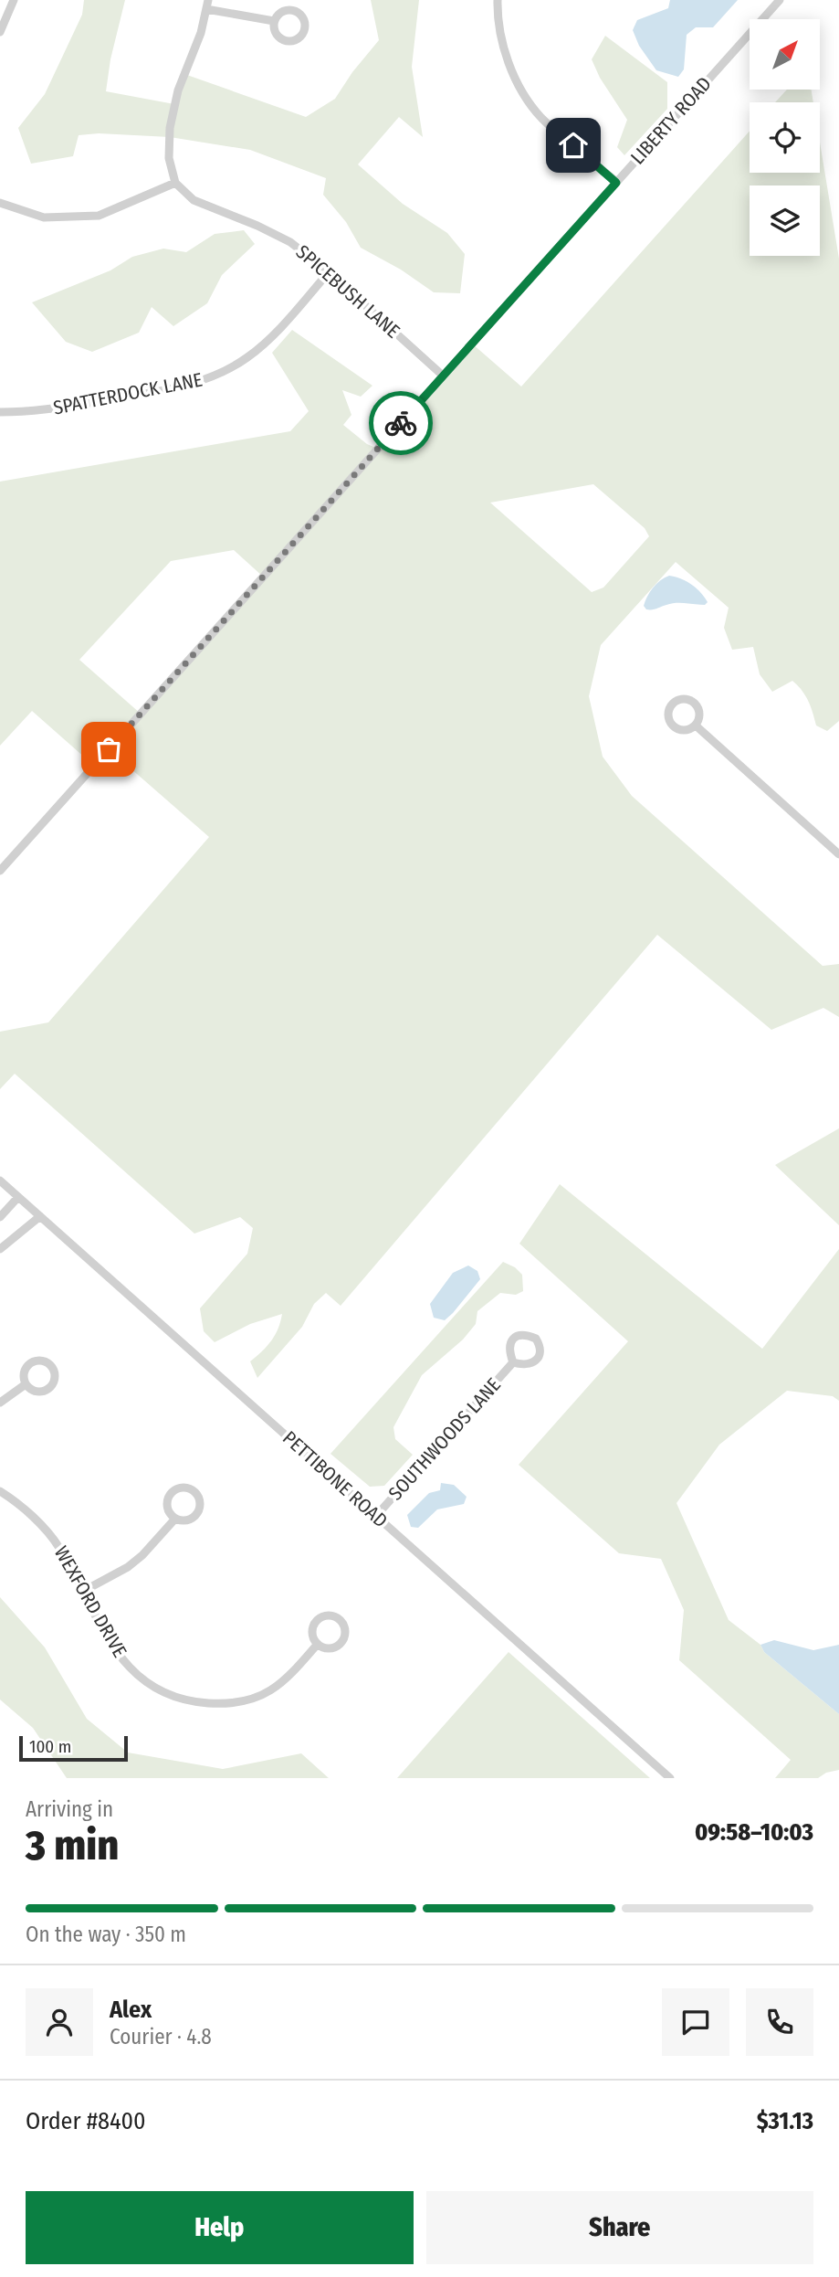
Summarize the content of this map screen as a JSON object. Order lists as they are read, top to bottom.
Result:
{
  "streets": {
    "street": [
      "LIBERTY ROAD",
      "SPICEBUSH LANE",
      "SPATTERDOCK LANE",
      "SOUTHWOODS LANE",
      "PETTIBONE ROAD",
      "WEXFORD DRIVE"
    ]
  },
  "crossings": [
    ["LIBERTY ROAD", "SPICEBUSH LANE"],
    ["SPICEBUSH LANE", "SPATTERDOCK LANE"],
    ["SOUTHWOODS LANE", "PETTIBONE ROAD"]
  ],
  "scale_bar": "100 m",
  "north": "top right",
  "page": {
    "scale": "100 m",
    "heading": ["3 min", "Arriving in", "09:58–10:03"],
    "panel": [
      "Alex",
      "Courier · 4.8",
      "Order #8400",
      "$31.13"
    ],
    "bar": "On the way · 350 m",
    "buttons": ["Help", "Share"]
  }
}
